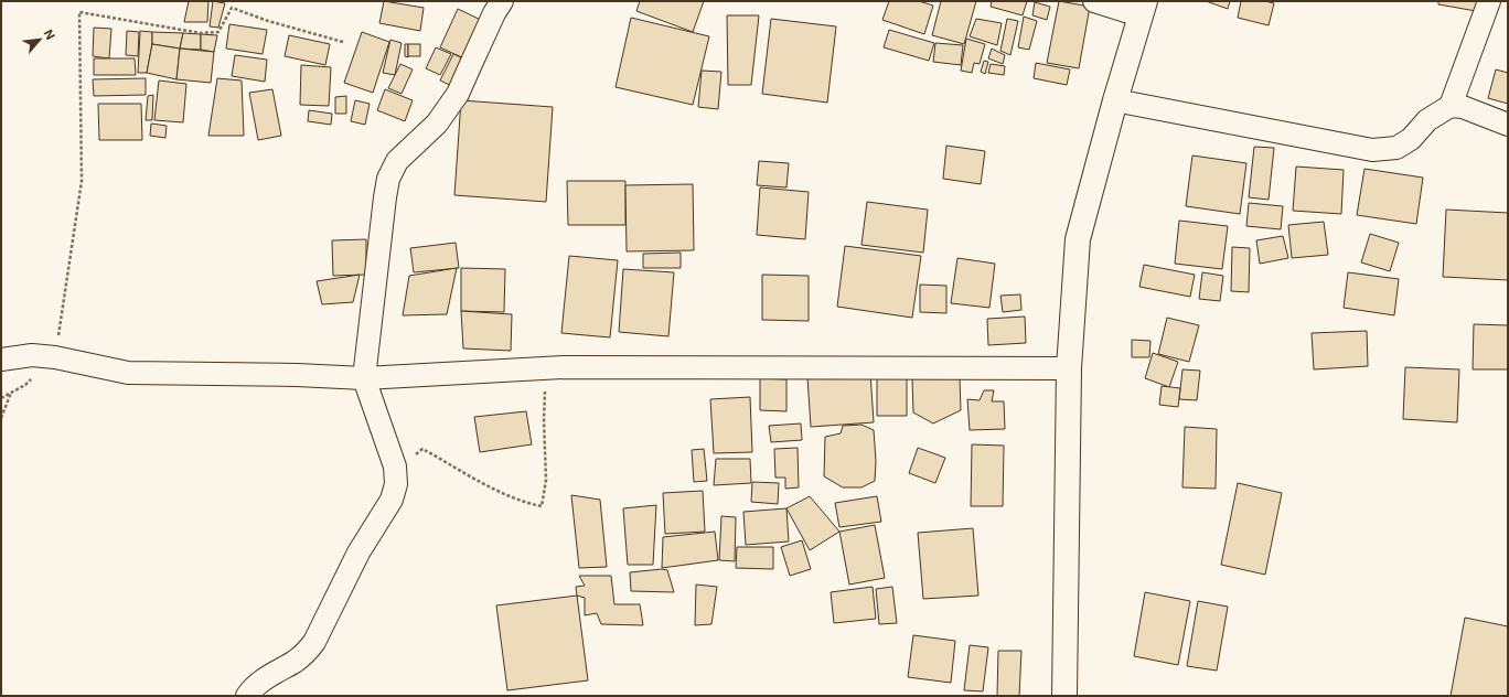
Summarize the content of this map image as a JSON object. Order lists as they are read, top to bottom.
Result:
{
  "north": "top right"
}
